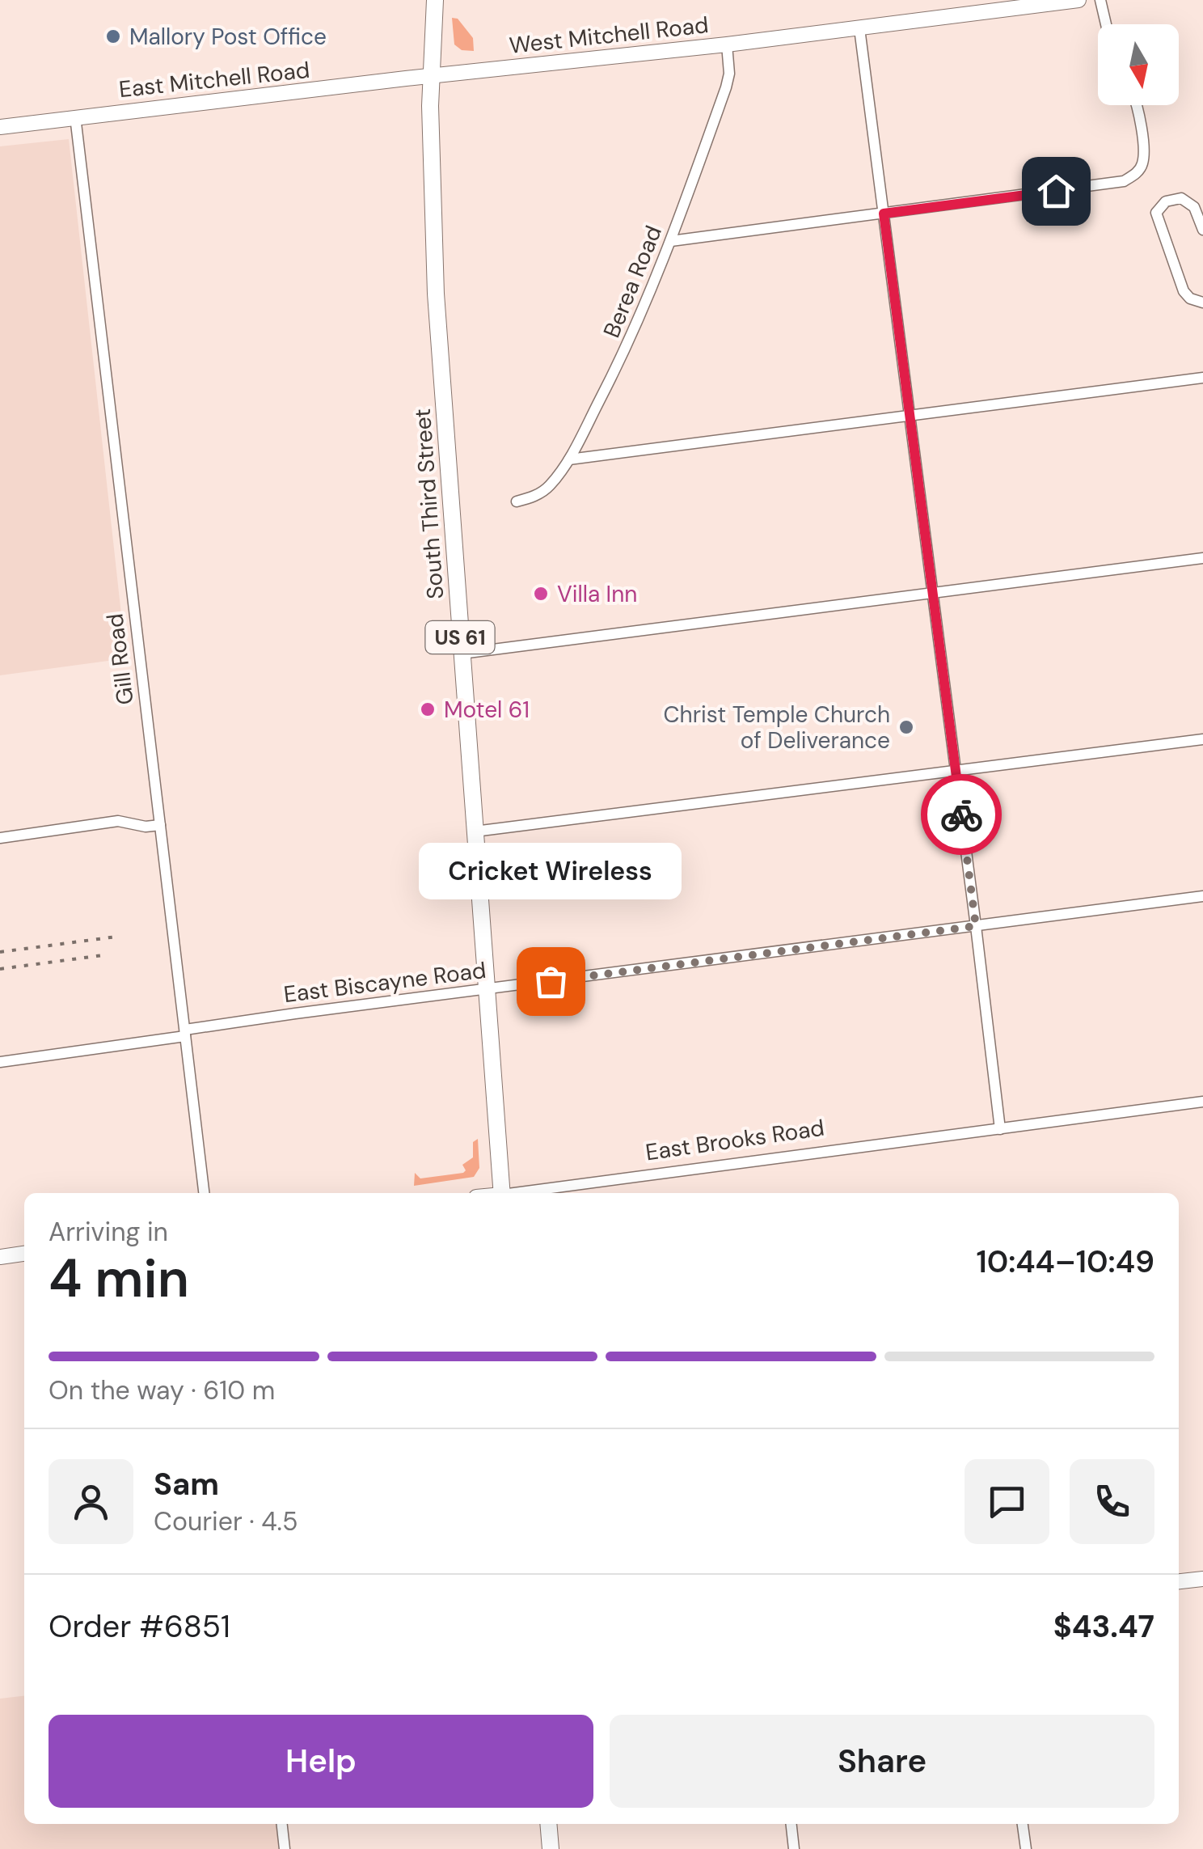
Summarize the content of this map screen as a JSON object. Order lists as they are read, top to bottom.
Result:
{
  "streets": {
    "highway": ["South Third Street", "US 61"],
    "main road": ["West Mitchell Road", "East Mitchell Road"],
    "street": [
      "Berea Road",
      "Gill Road",
      "East Biscayne Road",
      "East Brooks Road"
    ]
  },
  "crossings": [
    ["West Mitchell Road", "East Mitchell Road"],
    ["West Mitchell Road", "Berea Road"],
    ["West Mitchell Road", "South Third Street"],
    ["East Mitchell Road", "South Third Street"],
    ["East Mitchell Road", "Gill Road"],
    ["South Third Street", "East Biscayne Road"],
    ["Gill Road", "East Biscayne Road"]
  ],
  "places": [
    "Mallory Post Office",
    "Villa Inn",
    "Motel 61",
    "Christ Temple Church of Deliverance",
    "Cricket Wireless"
  ],
  "north": "bottom",
  "page": {
    "bubble": "Cricket Wireless",
    "heading": ["4 min", "Arriving in", "10:44–10:49"],
    "panel": [
      "Sam",
      "Courier · 4.5",
      "Order #6851",
      "$43.47"
    ],
    "bar": "On the way · 610 m",
    "buttons": ["Help", "Share"]
  }
}
